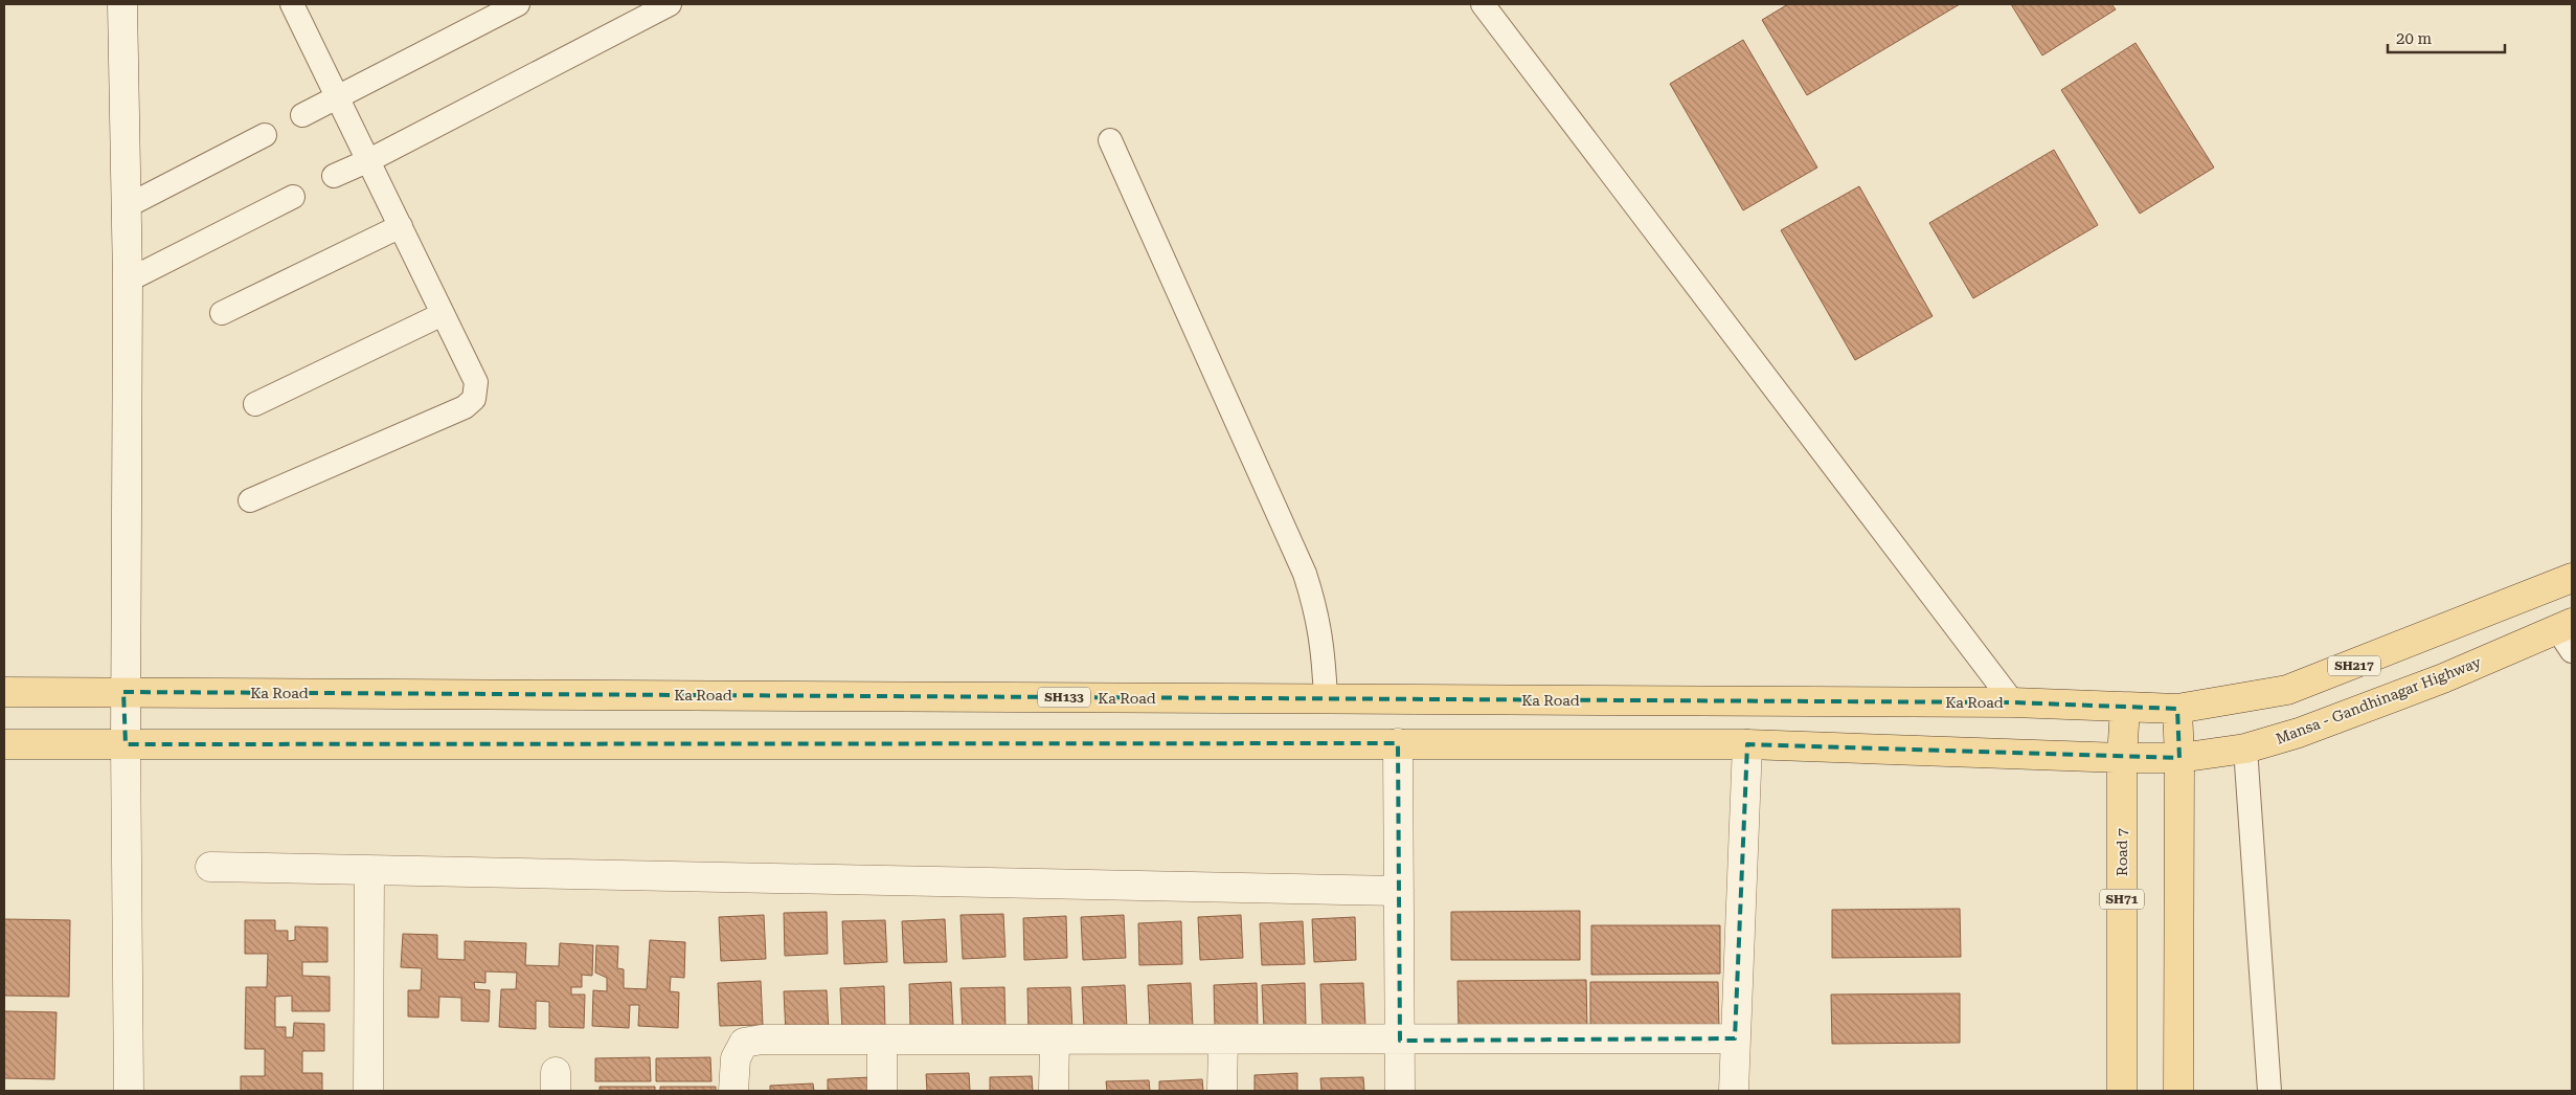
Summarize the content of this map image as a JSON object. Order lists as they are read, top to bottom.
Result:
{
  "streets": {
    "main road": [
      "SH217",
      "Ka Road",
      "SH133",
      "Mansa - Gandhinagar Highway",
      "Road 7",
      "SH71"
    ]
  },
  "crossings": [
    ["SH217", "Ka Road"],
    ["SH217", "Road 7"],
    ["Ka Road", "Road 7"],
    ["Mansa - Gandhinagar Highway", "Road 7"]
  ],
  "scale_bar": "20 m"
}
